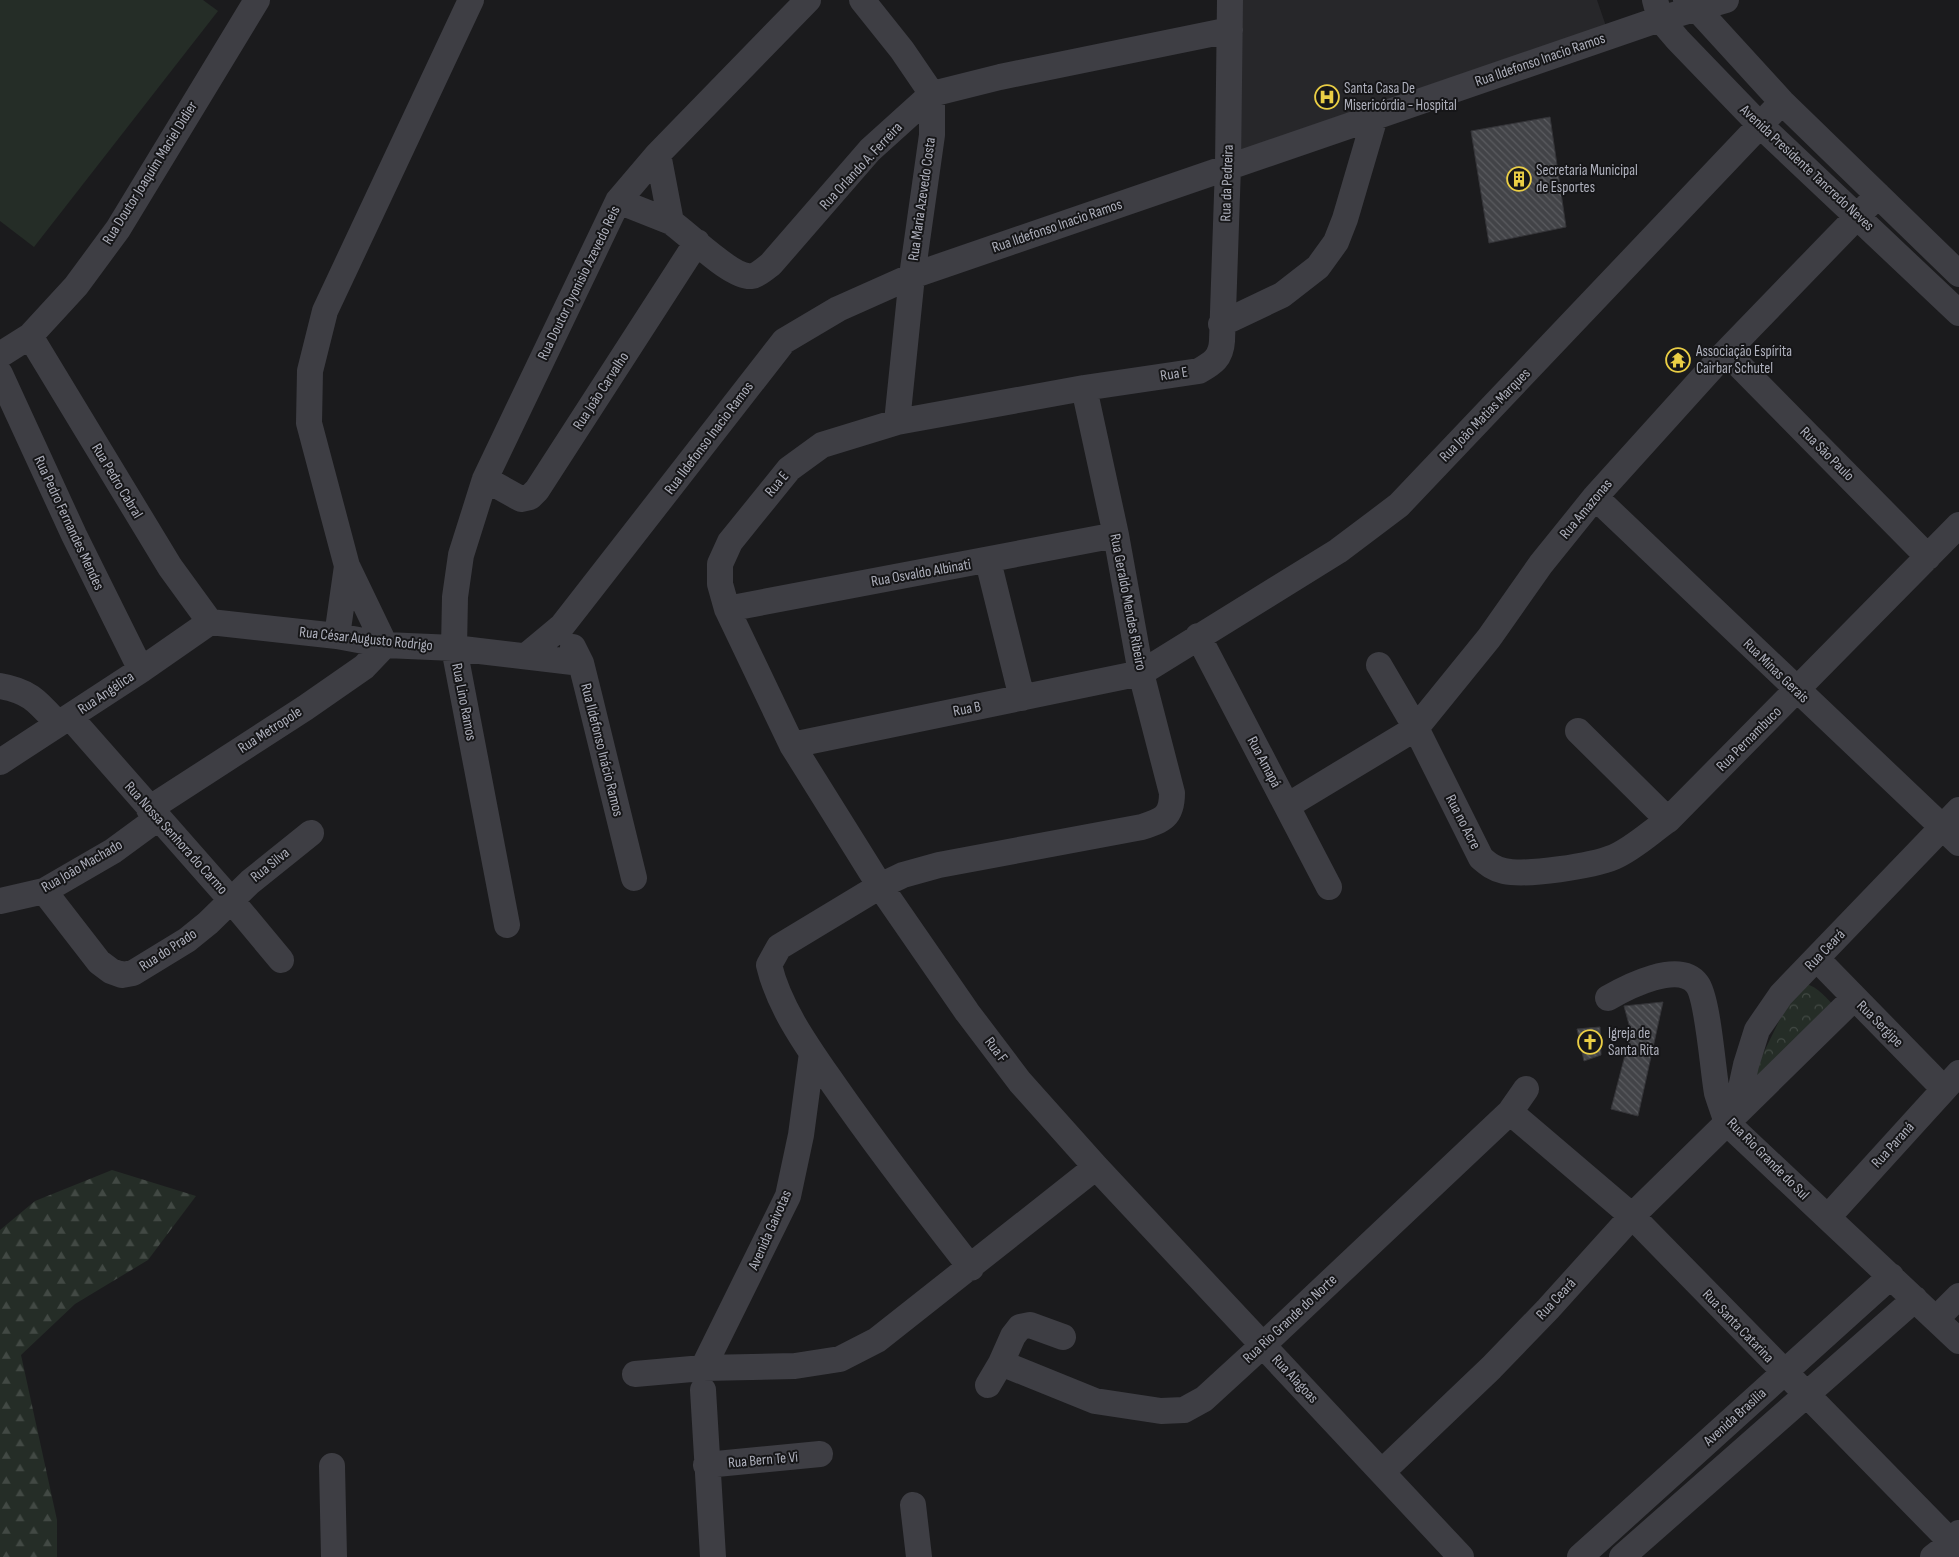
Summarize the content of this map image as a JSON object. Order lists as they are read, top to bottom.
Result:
{
  "streets": {
    "street": [
      "Rua Ildefonso Inacio Ramos",
      "Rua Orlando A. Ferreira",
      "Avenida Presidente Tancredo Neves",
      "Rua Doutor Joaquim Maciel Didier",
      "Rua da Pedreira",
      "Rua Maria Azevedo Costa",
      "Rua Doutor Dyonisio Azevedo Reis",
      "Rua E",
      "Rua João Carvalho",
      "Rua João Matias Marques",
      "Rua São Paulo",
      "Rua Pedro Cabral",
      "Rua Amazonas",
      "Rua Pedro Fernandes Mendes",
      "Rua Osvaldo Albinati",
      "Rua Geraldo Mendes Ribeiro",
      "Rua César Augusto Rodrigo",
      "Rua Minas Gerais",
      "Rua Angélica",
      "Rua Lino Ramos",
      "Rua B",
      "Rua Metropole",
      "Rua Pernambuco",
      "Rua Ildefonso Inácio Ramos",
      "Rua Amapá",
      "Rua no Acre",
      "Rua Nossa Senhora do Carmo",
      "Rua Silva",
      "Rua João Machado",
      "Rua do Prado",
      "Rua Ceará",
      "Rua Sergipe",
      "Rua F",
      "Rua Paraná",
      "Rua Rio Grande do Sul",
      "Avenida Gaivotas",
      "Rua Rio Grande do Norte",
      "Rua Santa Catarina",
      "Rua Alagoas",
      "Avenida Brasília",
      "Rua Bern Te Vi"
    ]
  },
  "crossings": [
    ["Rua Ildefonso Inacio Ramos", "Avenida Presidente Tancredo Neves"],
    ["Rua Ildefonso Inacio Ramos", "Rua da Pedreira"],
    ["Rua Ildefonso Inacio Ramos", "Rua Maria Azevedo Costa"],
    ["Rua Ildefonso Inacio Ramos", "Rua César Augusto Rodrigo"],
    ["Rua Ildefonso Inacio Ramos", "Rua Ildefonso Inácio Ramos"],
    ["Rua Orlando A. Ferreira", "Rua da Pedreira"],
    ["Rua Orlando A. Ferreira", "Rua Maria Azevedo Costa"],
    ["Rua Orlando A. Ferreira", "Rua Doutor Dyonisio Azevedo Reis"],
    ["Rua Orlando A. Ferreira", "Rua João Carvalho"],
    ["Avenida Presidente Tancredo Neves", "Rua João Matias Marques"],
    ["Avenida Presidente Tancredo Neves", "Rua Amazonas"],
    ["Rua Doutor Joaquim Maciel Didier", "Rua Pedro Cabral"],
    ["Rua da Pedreira", "Rua E"],
    ["Rua Maria Azevedo Costa", "Rua E"],
    ["Rua Doutor Dyonisio Azevedo Reis", "Rua João Carvalho"],
    ["Rua Doutor Dyonisio Azevedo Reis", "Rua Lino Ramos"],
    ["Rua E", "Rua Osvaldo Albinati"],
    ["Rua E", "Rua Geraldo Mendes Ribeiro"],
    ["Rua E", "Rua B"],
    ["Rua E", "Rua F"],
    ["Rua João Carvalho", "Rua Lino Ramos"],
    ["Rua João Matias Marques", "Rua Geraldo Mendes Ribeiro"],
    ["Rua João Matias Marques", "Rua B"],
    ["Rua João Matias Marques", "Rua Amapá"],
    ["Rua São Paulo", "Rua Amazonas"],
    ["Rua São Paulo", "Rua Pernambuco"],
    ["Rua Pedro Cabral", "Rua César Augusto Rodrigo"],
    ["Rua Pedro Cabral", "Rua Angélica"],
    ["Rua Amazonas", "Rua Minas Gerais"],
    ["Rua Amazonas", "Rua Amapá"],
    ["Rua Amazonas", "Rua no Acre"],
    ["Rua Pedro Fernandes Mendes", "Rua Angélica"],
    ["Rua Osvaldo Albinati", "Rua Geraldo Mendes Ribeiro"],
    ["Rua Geraldo Mendes Ribeiro", "Rua B"],
    ["Rua Geraldo Mendes Ribeiro", "Rua F"],
    ["Rua César Augusto Rodrigo", "Rua Angélica"],
    ["Rua César Augusto Rodrigo", "Rua Lino Ramos"],
    ["Rua César Augusto Rodrigo", "Rua Metropole"],
    ["Rua César Augusto Rodrigo", "Rua Ildefonso Inácio Ramos"],
    ["Rua Minas Gerais", "Rua Pernambuco"],
    ["Rua Minas Gerais", "Rua Ceará"],
    ["Rua Angélica", "Rua Nossa Senhora do Carmo"],
    ["Rua Metropole", "Rua Nossa Senhora do Carmo"],
    ["Rua Metropole", "Rua João Machado"],
    ["Rua Pernambuco", "Rua no Acre"],
    ["Rua Nossa Senhora do Carmo", "Rua Silva"],
    ["Rua Nossa Senhora do Carmo", "Rua João Machado"],
    ["Rua Nossa Senhora do Carmo", "Rua do Prado"],
    ["Rua Silva", "Rua do Prado"],
    ["Rua João Machado", "Rua do Prado"],
    ["Rua Ceará", "Rua Sergipe"],
    ["Rua Ceará", "Rua Rio Grande do Sul"],
    ["Rua Ceará", "Rua Santa Catarina"],
    ["Rua Ceará", "Rua Alagoas"],
    ["Rua Sergipe", "Rua Paraná"],
    ["Rua F", "Rua Alagoas"],
    ["Rua Paraná", "Rua Rio Grande do Sul"],
    ["Rua Rio Grande do Sul", "Avenida Brasília"],
    ["Avenida Gaivotas", "Rua Bern Te Vi"],
    ["Rua Rio Grande do Norte", "Rua Santa Catarina"],
    ["Rua Rio Grande do Norte", "Rua Alagoas"],
    ["Rua Santa Catarina", "Avenida Brasília"]
  ],
  "places": {
    "hospital": ["Santa Casa De Misericórdia - Hospital"],
    "building": ["Secretaria Municipal de Esportes"],
    "temple": ["Associação Espírita Cairbar Schutel"],
    "church": ["Igreja de Santa Rita"]
  }
}
